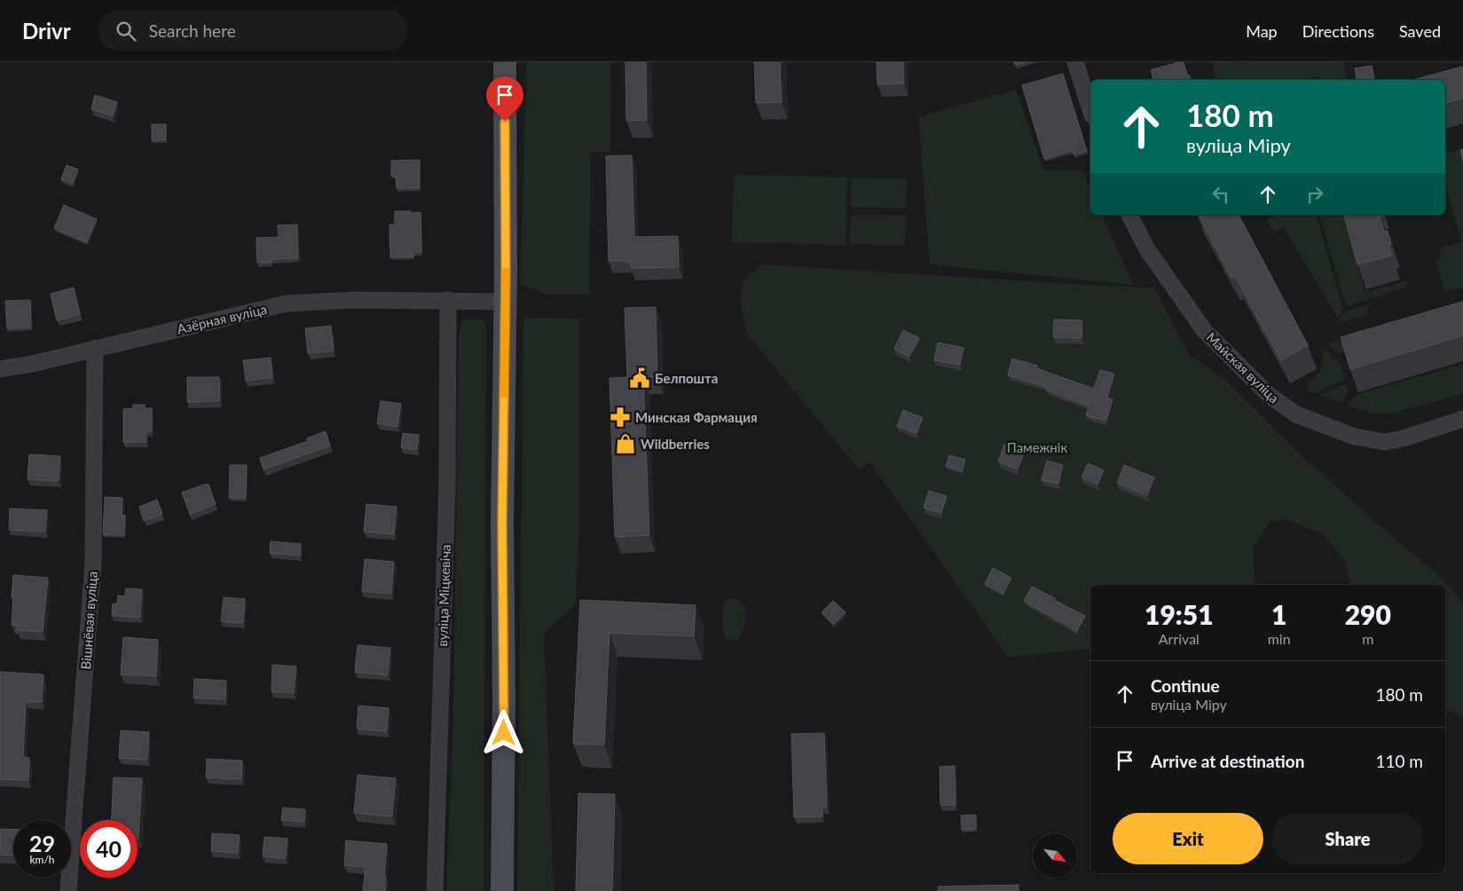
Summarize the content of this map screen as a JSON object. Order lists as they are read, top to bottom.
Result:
{
  "streets": {
    "street": [
      "Азёрная вуліца",
      "Майская вуліца",
      "вуліца Міцкевіча",
      "Вішнёвая вуліца"
    ]
  },
  "crossings": [
    ["Азёрная вуліца", "вуліца Міцкевіча"],
    ["Азёрная вуліца", "Вішнёвая вуліца"]
  ],
  "parks": ["Памежнік"],
  "places": {
    "public building": ["Белпошта"],
    "pharmacy": ["Минская Фармация"],
    "shop": ["Wildberries"]
  },
  "north": "bottom right",
  "page": {
    "header": "Drivr",
    "search": "Search here",
    "nav": ["Map", "Directions", "Saved"],
    "turn": ["180 m", "вуліца Міру"],
    "eta": [
      "19:51",
      "Arrival",
      "1",
      "min",
      "290",
      "m"
    ],
    "list": [
      {
        "name": "Continue",
        "note": "вуліца Міру",
        "value": "180 m"
      },
      {
        "name": "Arrive at destination",
        "value": "110 m"
      }
    ],
    "buttons": ["Exit", "Share"],
    "speed": "29 km/h",
    "limit": "40"
  }
}
